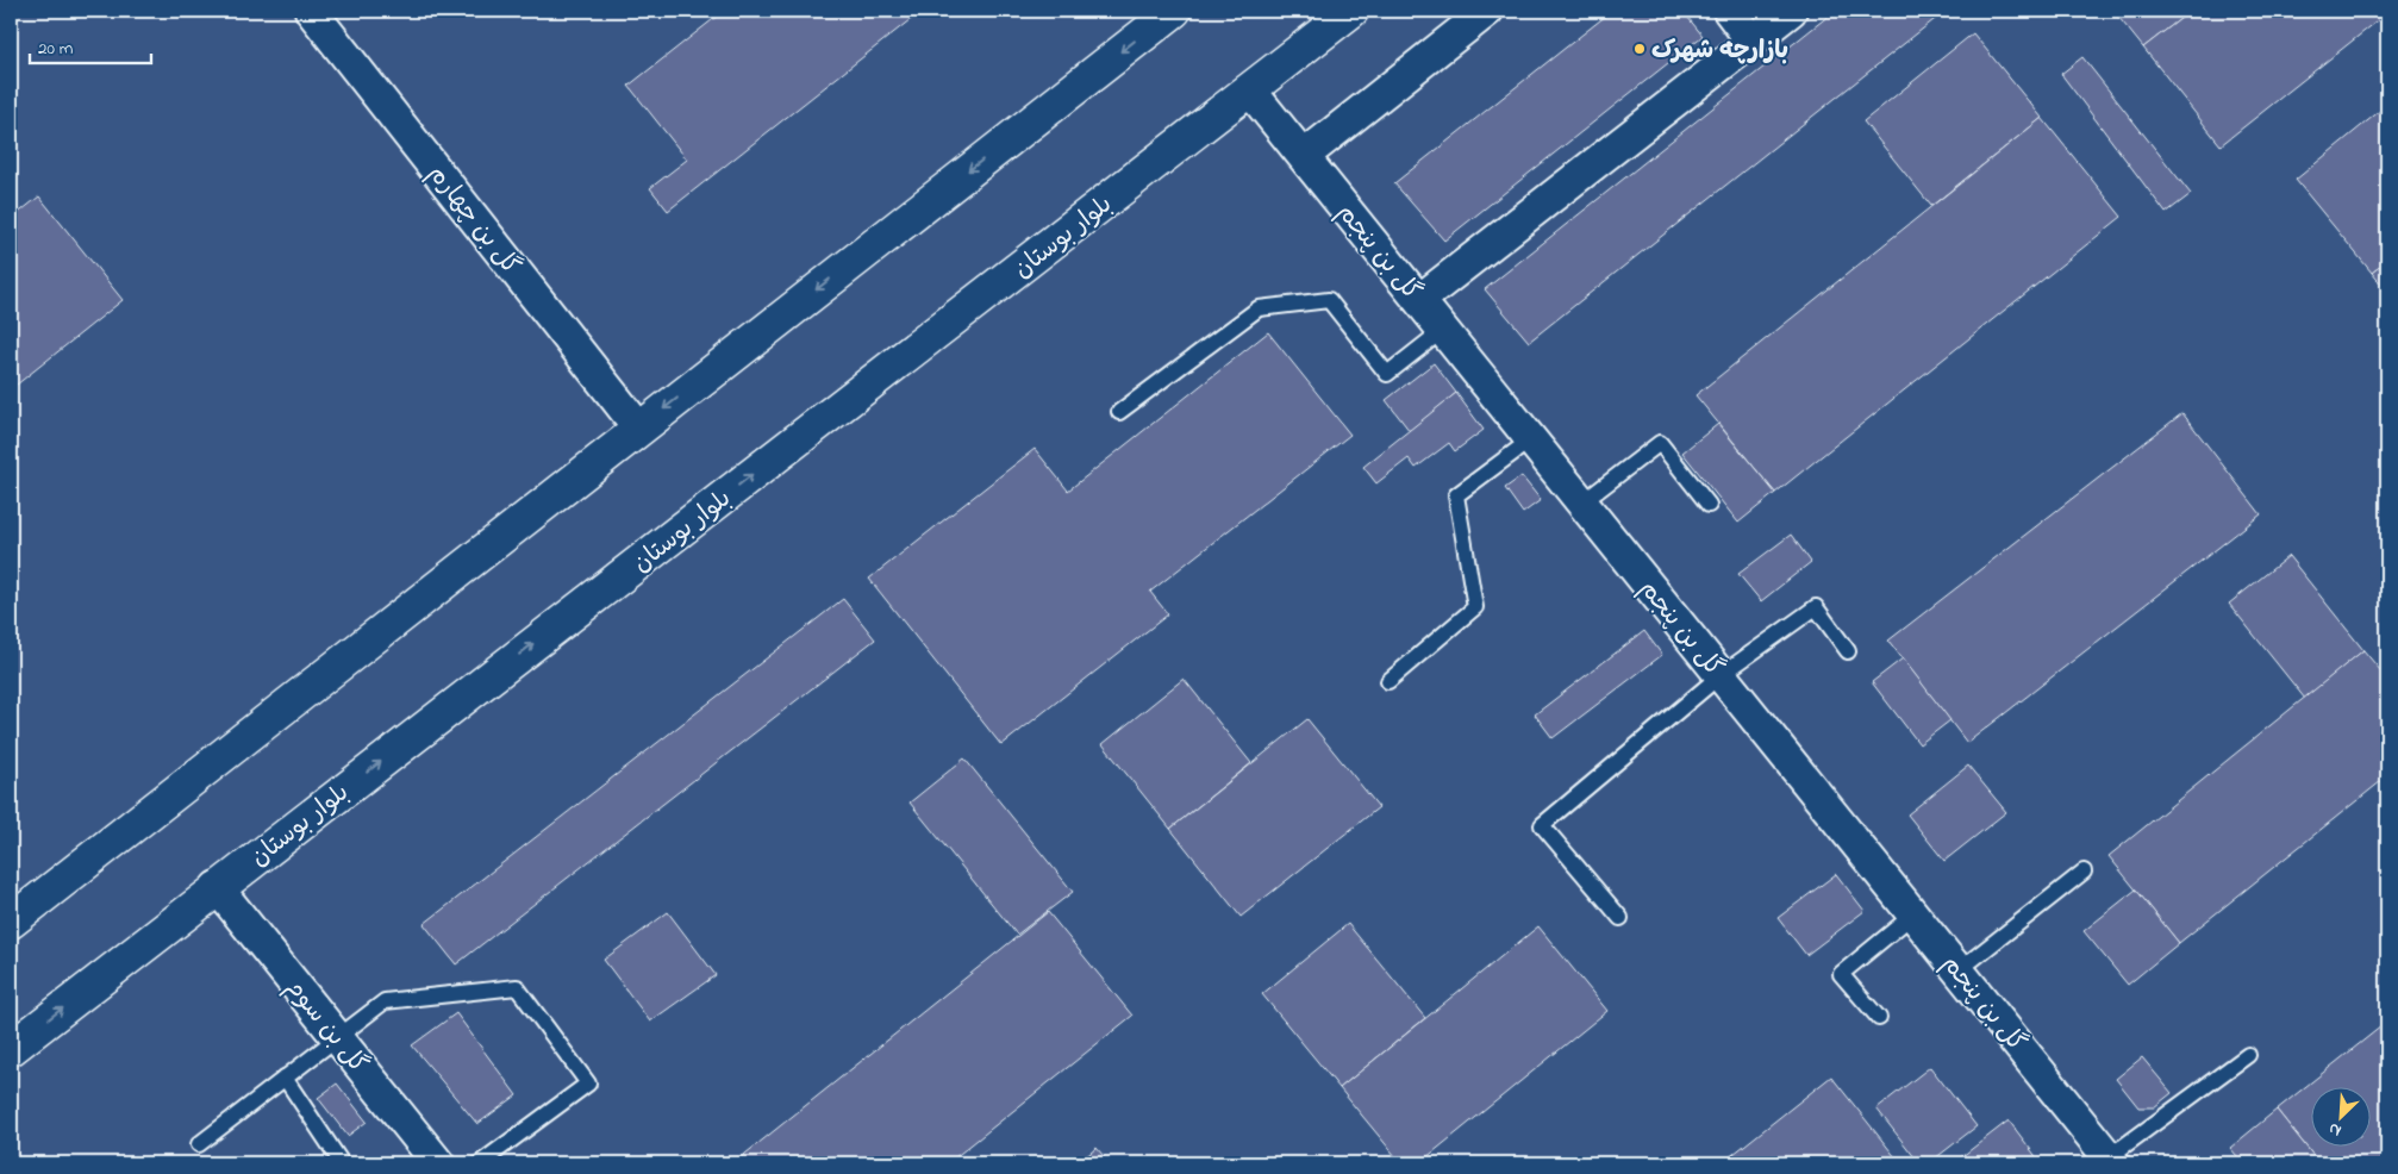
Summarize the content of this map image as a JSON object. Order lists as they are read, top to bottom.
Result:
{
  "streets": {
    "street": [
      "گل بن چهارم",
      "بلوار بوستان",
      "گل بن پنجم",
      "گل بن سوم"
    ]
  },
  "crossings": [
    ["بلوار بوستان", "گل بن پنجم"],
    ["بلوار بوستان", "گل بن سوم"]
  ],
  "places": ["بازارچه شهرک"],
  "scale_bar": "20 m",
  "north": "bottom left"
}
